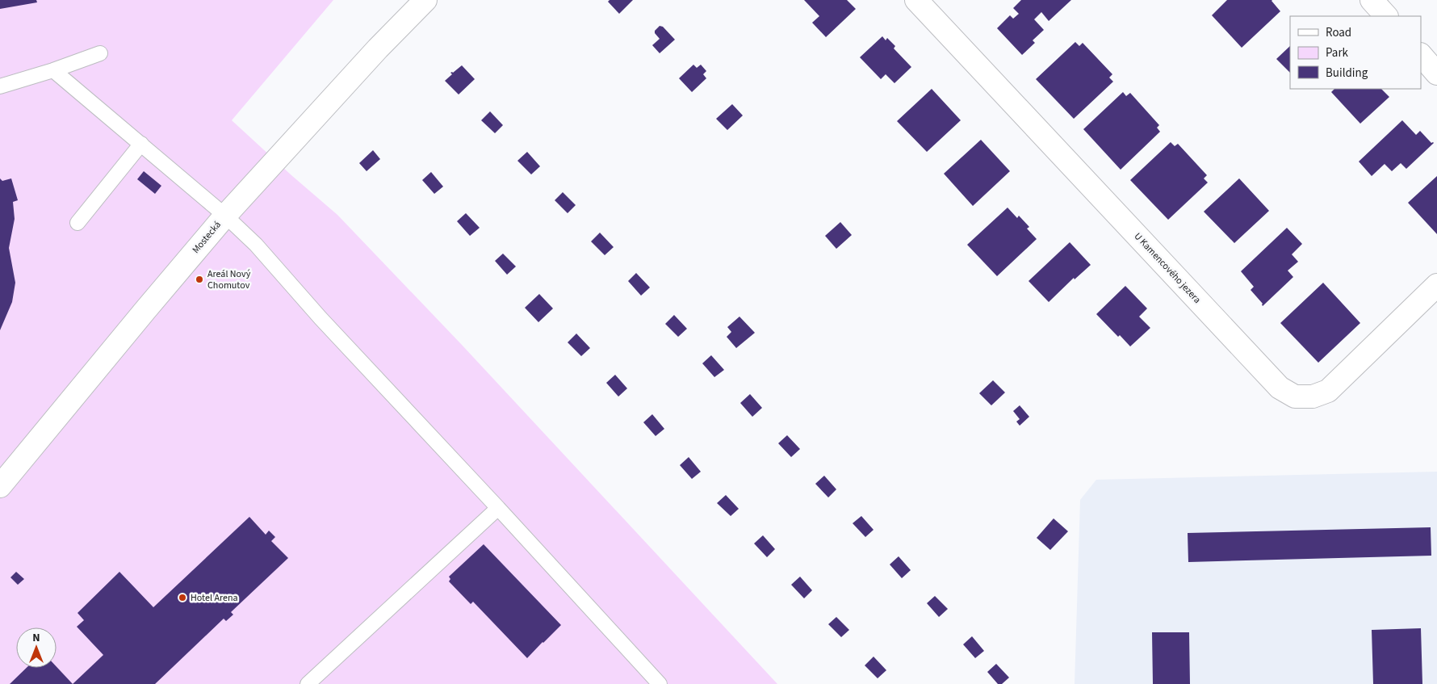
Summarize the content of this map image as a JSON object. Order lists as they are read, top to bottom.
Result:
{
  "streets": {
    "street": ["Mostecká", "U Kamencového jezera"]
  },
  "places": ["Areál Nový Chomutov", "Hotel Arena"],
  "legend": ["Road", "Park", "Building"],
  "north": "top"
}
